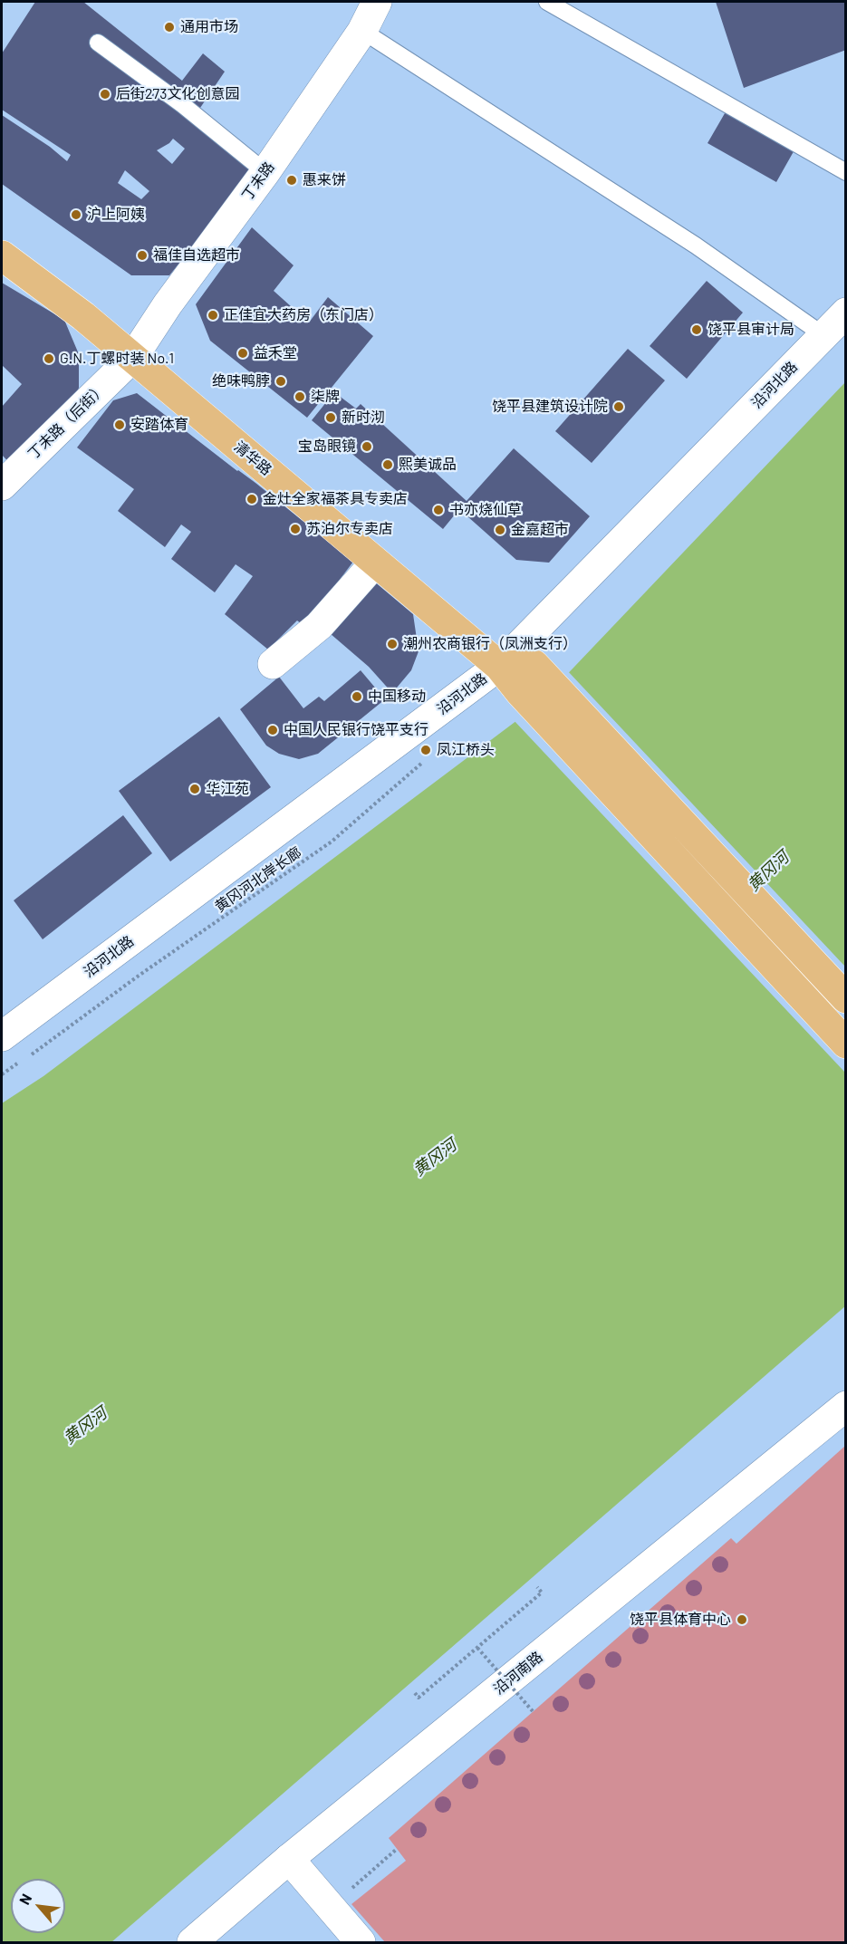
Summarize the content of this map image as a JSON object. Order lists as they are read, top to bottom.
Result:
{
  "streets": {
    "main road": ["清华路"],
    "street": [
      "丁未路",
      "沿河北路",
      "丁未路（后街）",
      "沿河南路"
    ],
    "path": ["黄冈河北岸长廊"]
  },
  "crossings": [
    ["丁未路", "丁未路（后街）"],
    ["丁未路", "清华路"],
    ["沿河北路", "清华路"],
    ["丁未路（后街）", "清华路"]
  ],
  "water": ["黄冈河"],
  "places": [
    "通用市场",
    "后街273文化创意园",
    "惠来饼",
    "沪上阿姨",
    "福佳自选超市",
    "正佳宜大药房（东门店）",
    "饶平县审计局",
    "益禾堂",
    "G.N.丁螺时装 No.1",
    "绝味鸭脖",
    "柒牌",
    "饶平县建筑设计院",
    "新时沏",
    "安踏体育",
    "宝岛眼镜",
    "熙美诚品",
    "金灶全家福茶具专卖店",
    "书亦烧仙草",
    "苏泊尔专卖店",
    "金嘉超市",
    "潮州农商银行（凤洲支行）",
    "中国移动",
    "中国人民银行饶平支行",
    "凤江桥头",
    "华江苑",
    "饶平县体育中心"
  ],
  "north": "top left"
}
